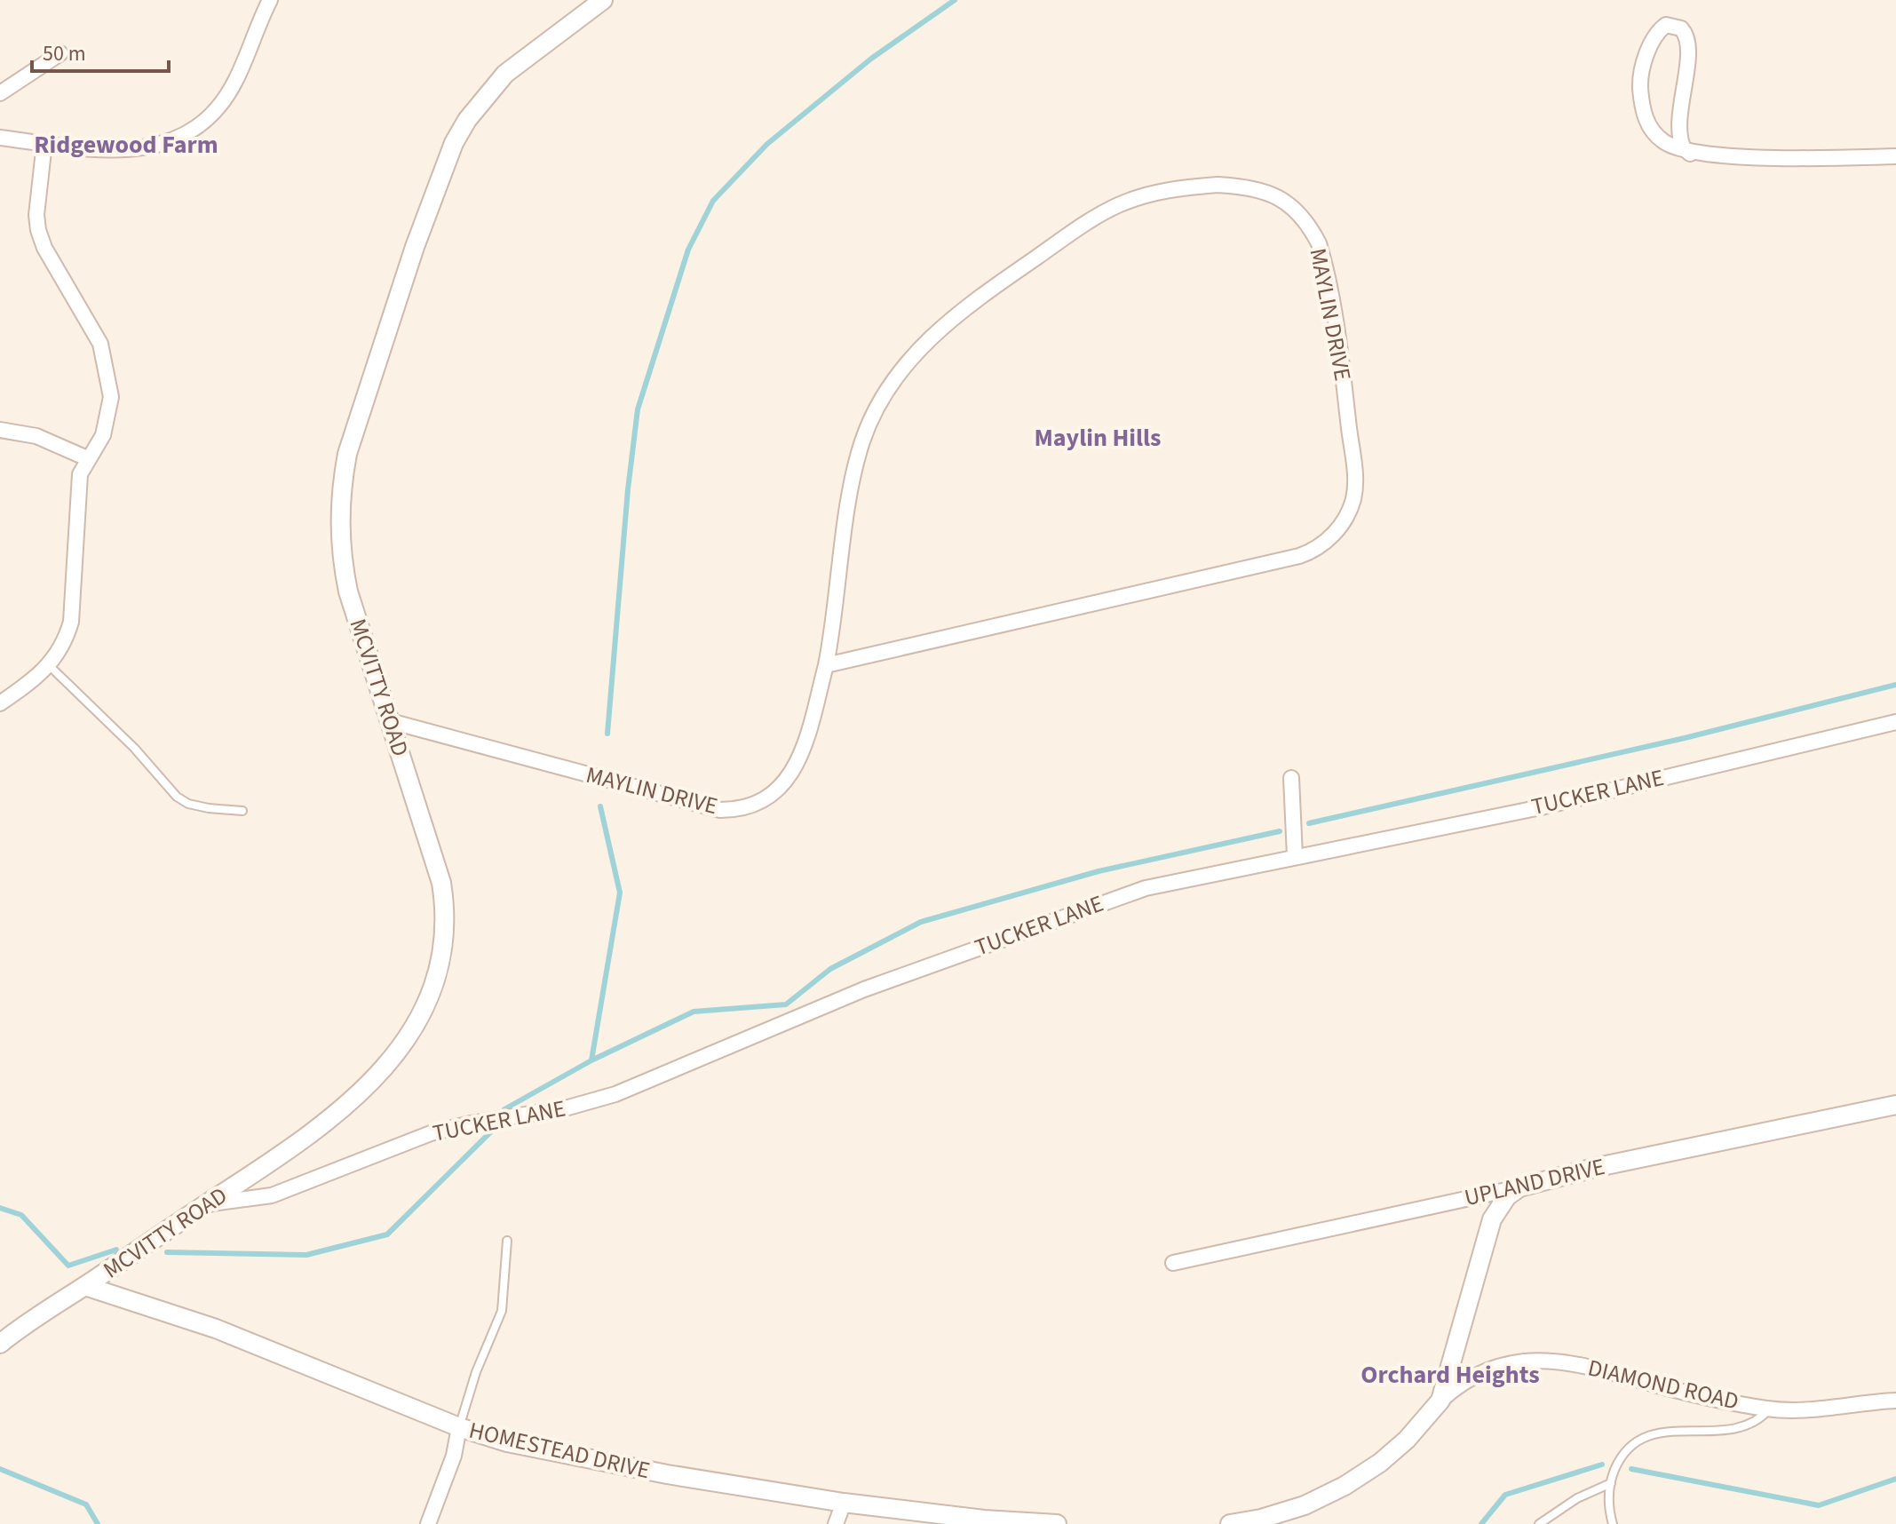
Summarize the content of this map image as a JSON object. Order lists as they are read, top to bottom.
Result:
{
  "streets": {
    "street": [
      "MAYLIN DRIVE",
      "MCVITTY ROAD",
      "TUCKER LANE",
      "UPLAND DRIVE",
      "DIAMOND ROAD",
      "HOMESTEAD DRIVE"
    ]
  },
  "crossings": [
    ["MAYLIN DRIVE", "MCVITTY ROAD"],
    ["MCVITTY ROAD", "TUCKER LANE"],
    ["MCVITTY ROAD", "HOMESTEAD DRIVE"]
  ],
  "districts": ["Ridgewood Farm", "Maylin Hills", "Orchard Heights"],
  "scale_bar": "50 m"
}
